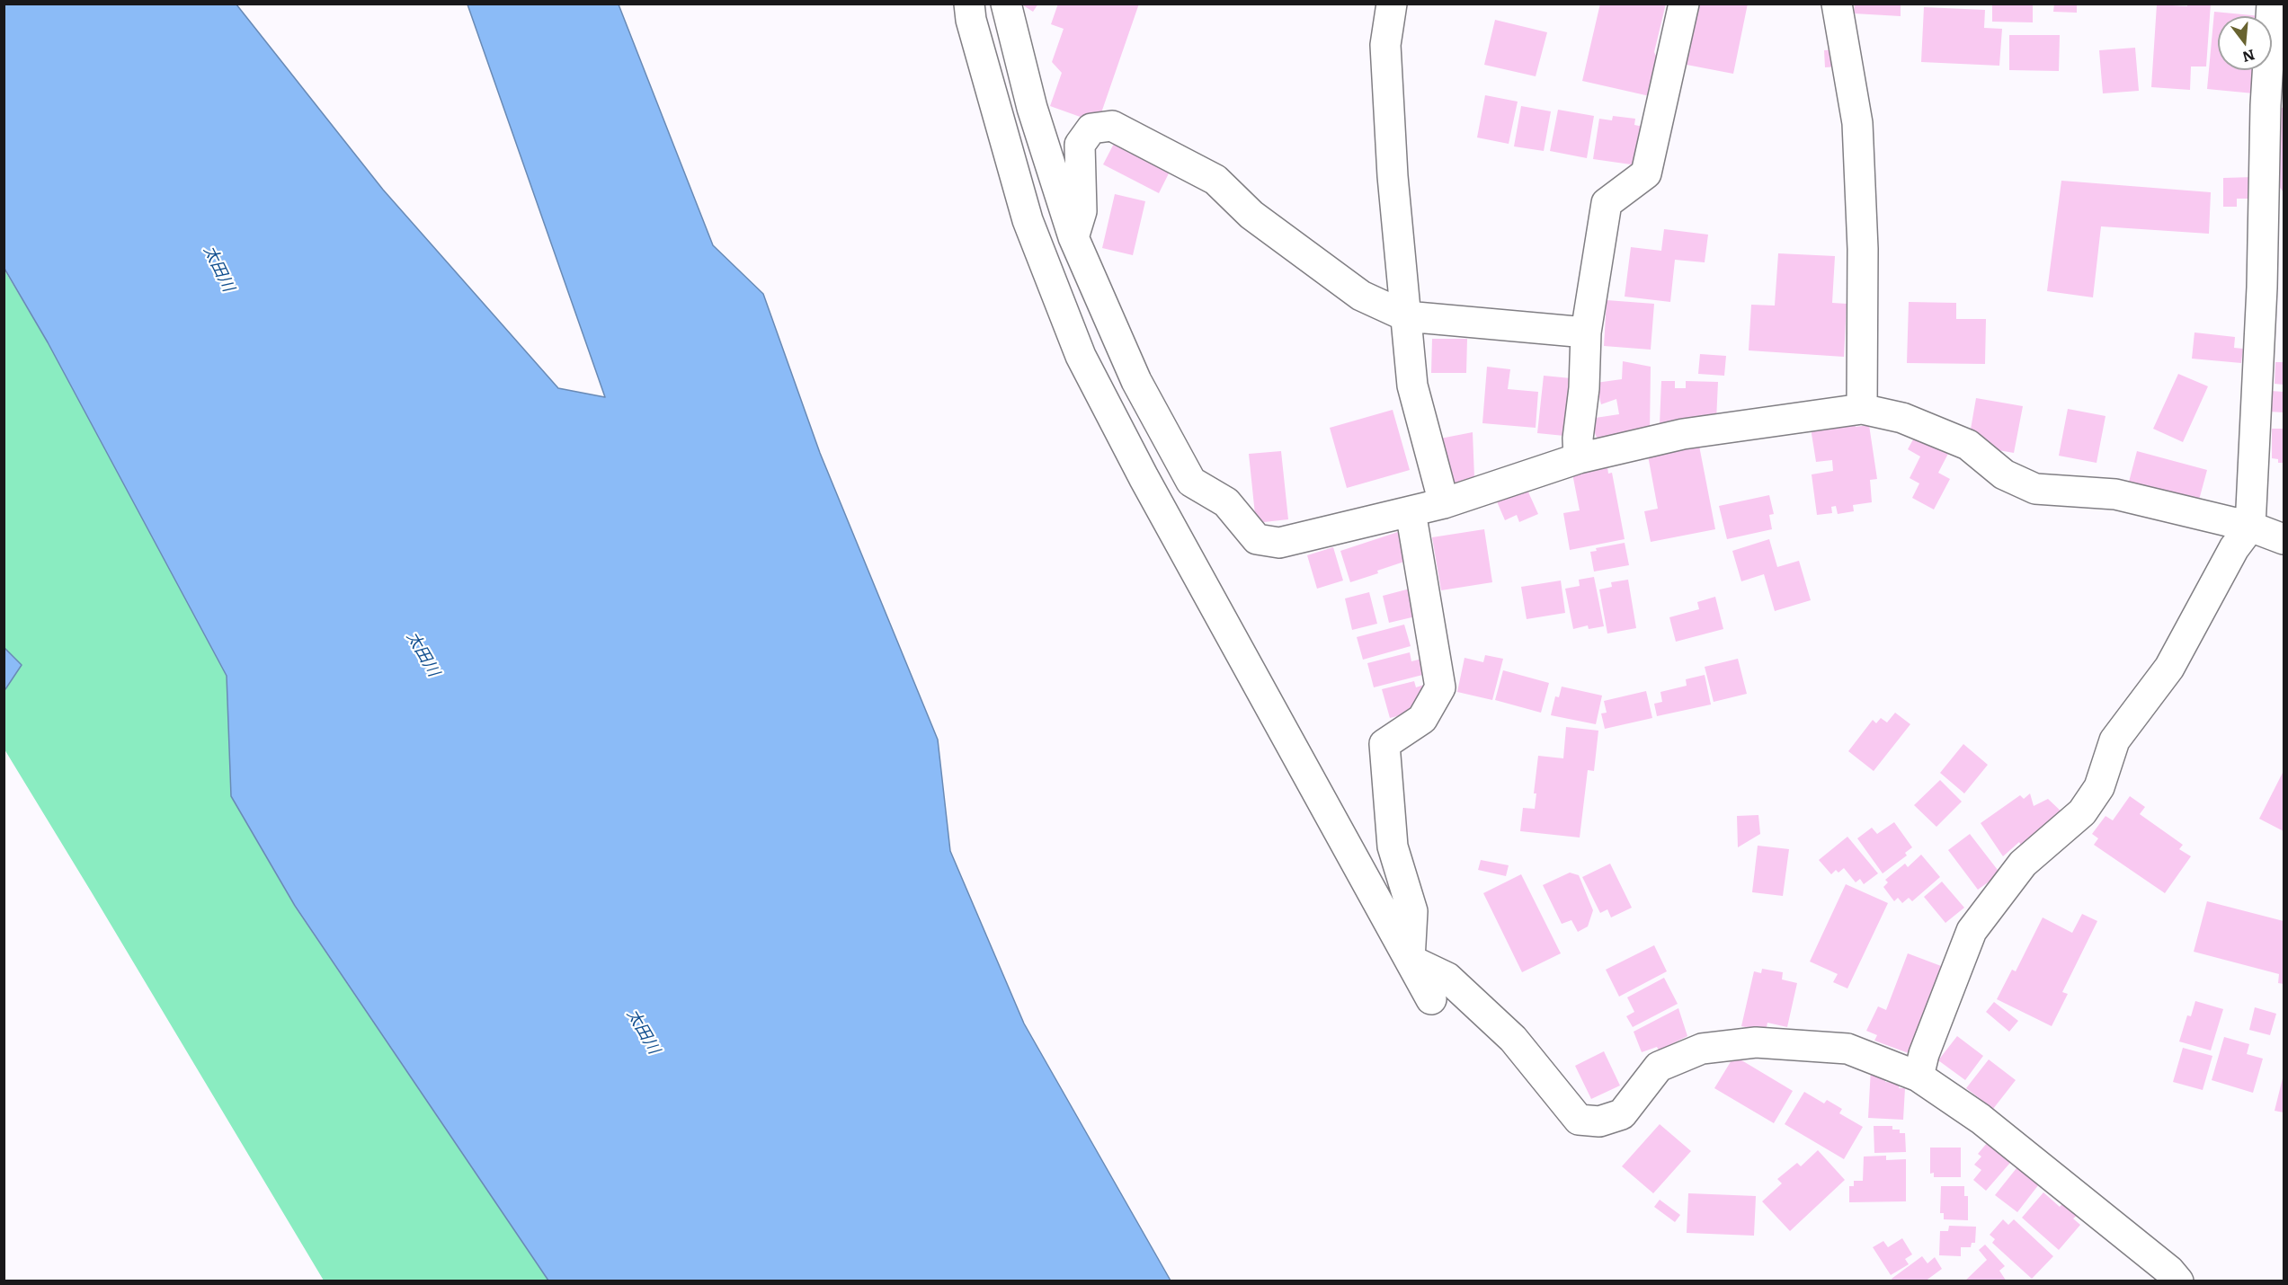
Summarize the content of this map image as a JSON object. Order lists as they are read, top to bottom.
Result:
{
  "water": ["太田川"],
  "north": "bottom"
}
